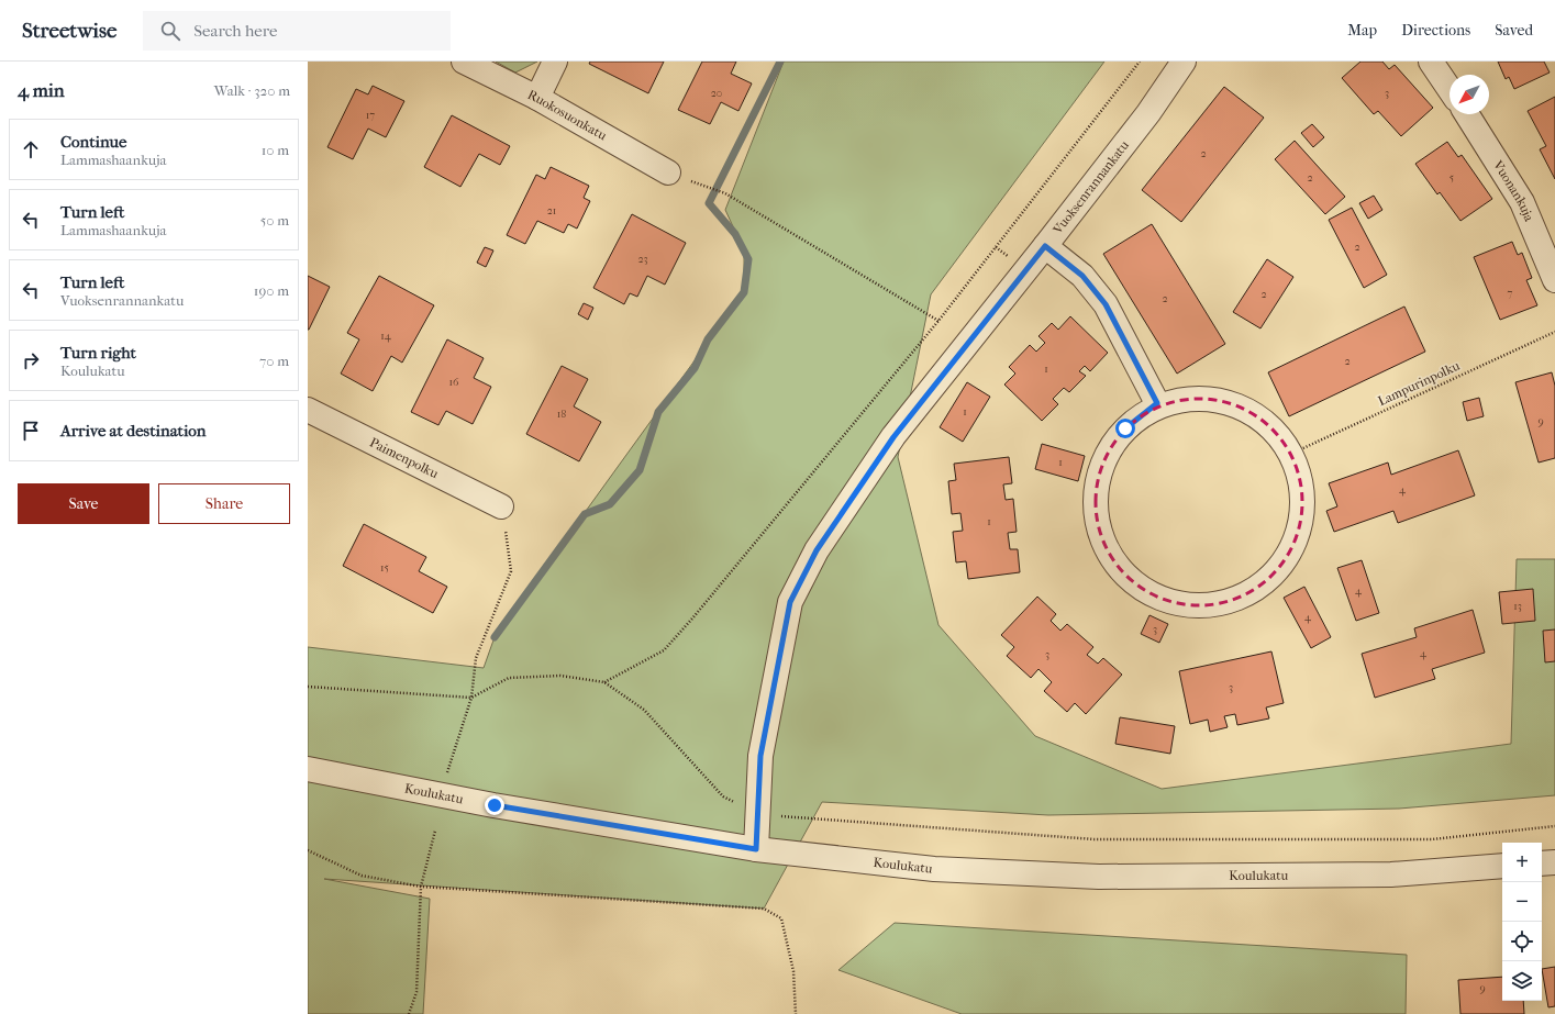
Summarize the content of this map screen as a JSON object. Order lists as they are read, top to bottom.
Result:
{
  "streets": {
    "street": [
      "Ruokosuonkatu",
      "Vuoksenrannankatu",
      "Vuonankuja",
      "Paimenpolku",
      "Koulukatu"
    ],
    "path": ["Lampurinpolku"]
  },
  "crossings": [
    ["Vuoksenrannankatu", "Koulukatu"]
  ],
  "house_numbers": [
    "20",
    "3",
    "17",
    "2",
    "2",
    "5",
    "21",
    "2",
    "23",
    "7",
    "2",
    "2",
    "14",
    "2",
    "1",
    "16",
    "1",
    "18",
    "9",
    "1",
    "4",
    "1",
    "15",
    "4",
    "13",
    "4",
    "3",
    "4",
    "3",
    "3",
    "9"
  ],
  "north": "bottom left",
  "page": {
    "header": "Streetwise",
    "search": "Search here",
    "nav": ["Map", "Directions", "Saved"],
    "heading": ["4 min", "Walk · 320 m"],
    "list": [
      ["Continue", "Lammashaankuja", "10 m"],
      ["Turn left", "Lammashaankuja", "50 m"],
      ["Turn left", "Vuoksenrannankatu", "190 m"],
      ["Turn right", "Koulukatu", "70 m"],
      "Arrive at destination"
    ],
    "buttons": ["Save", "Share"],
    "map_buttons": ["+", "−"]
  }
}
